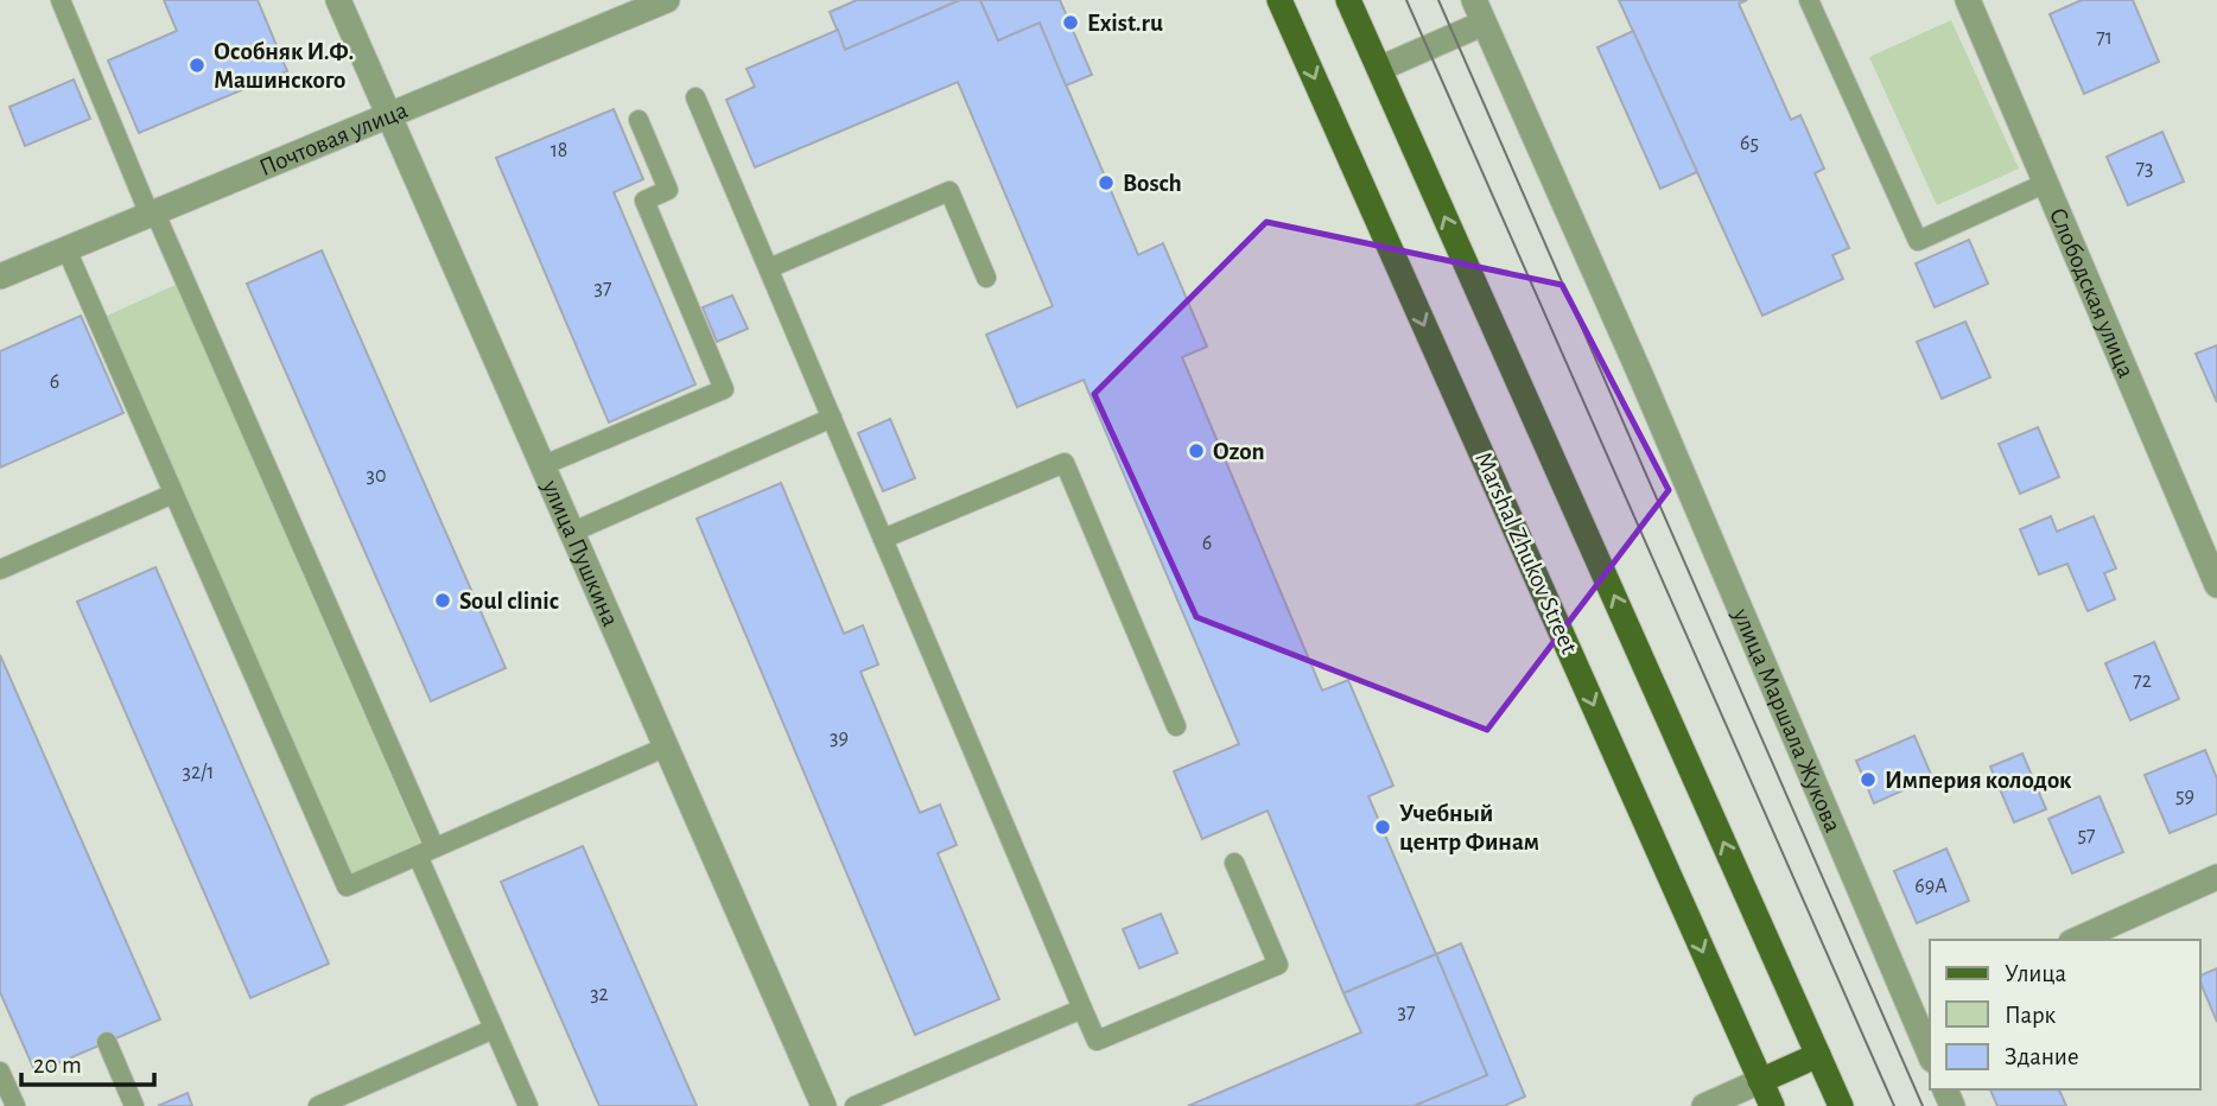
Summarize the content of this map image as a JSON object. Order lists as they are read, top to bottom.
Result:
{
  "streets": {
    "main road": ["Marshal Zhukov Street"],
    "street": [
      "Почтовая улица",
      "Слободская улица",
      "улица Пушкина",
      "улица Маршала Жукова"
    ]
  },
  "crossings": [
    ["Почтовая улица", "улица Пушкина"]
  ],
  "places": [
    "Exist.ru",
    "Особняк И.Ф. Машинского",
    "Bosch",
    "Ozon",
    "Soul clinic",
    "Империя колодок",
    "Учебный центр Финам"
  ],
  "house_numbers": [
    "71",
    "65",
    "18",
    "73",
    "37",
    "6",
    "30",
    "6",
    "72",
    "39",
    "32/1",
    "59",
    "57",
    "69А",
    "32",
    "37"
  ],
  "legend": ["Улица", "Парк", "Здание"],
  "scale_bar": "20 m"
}
